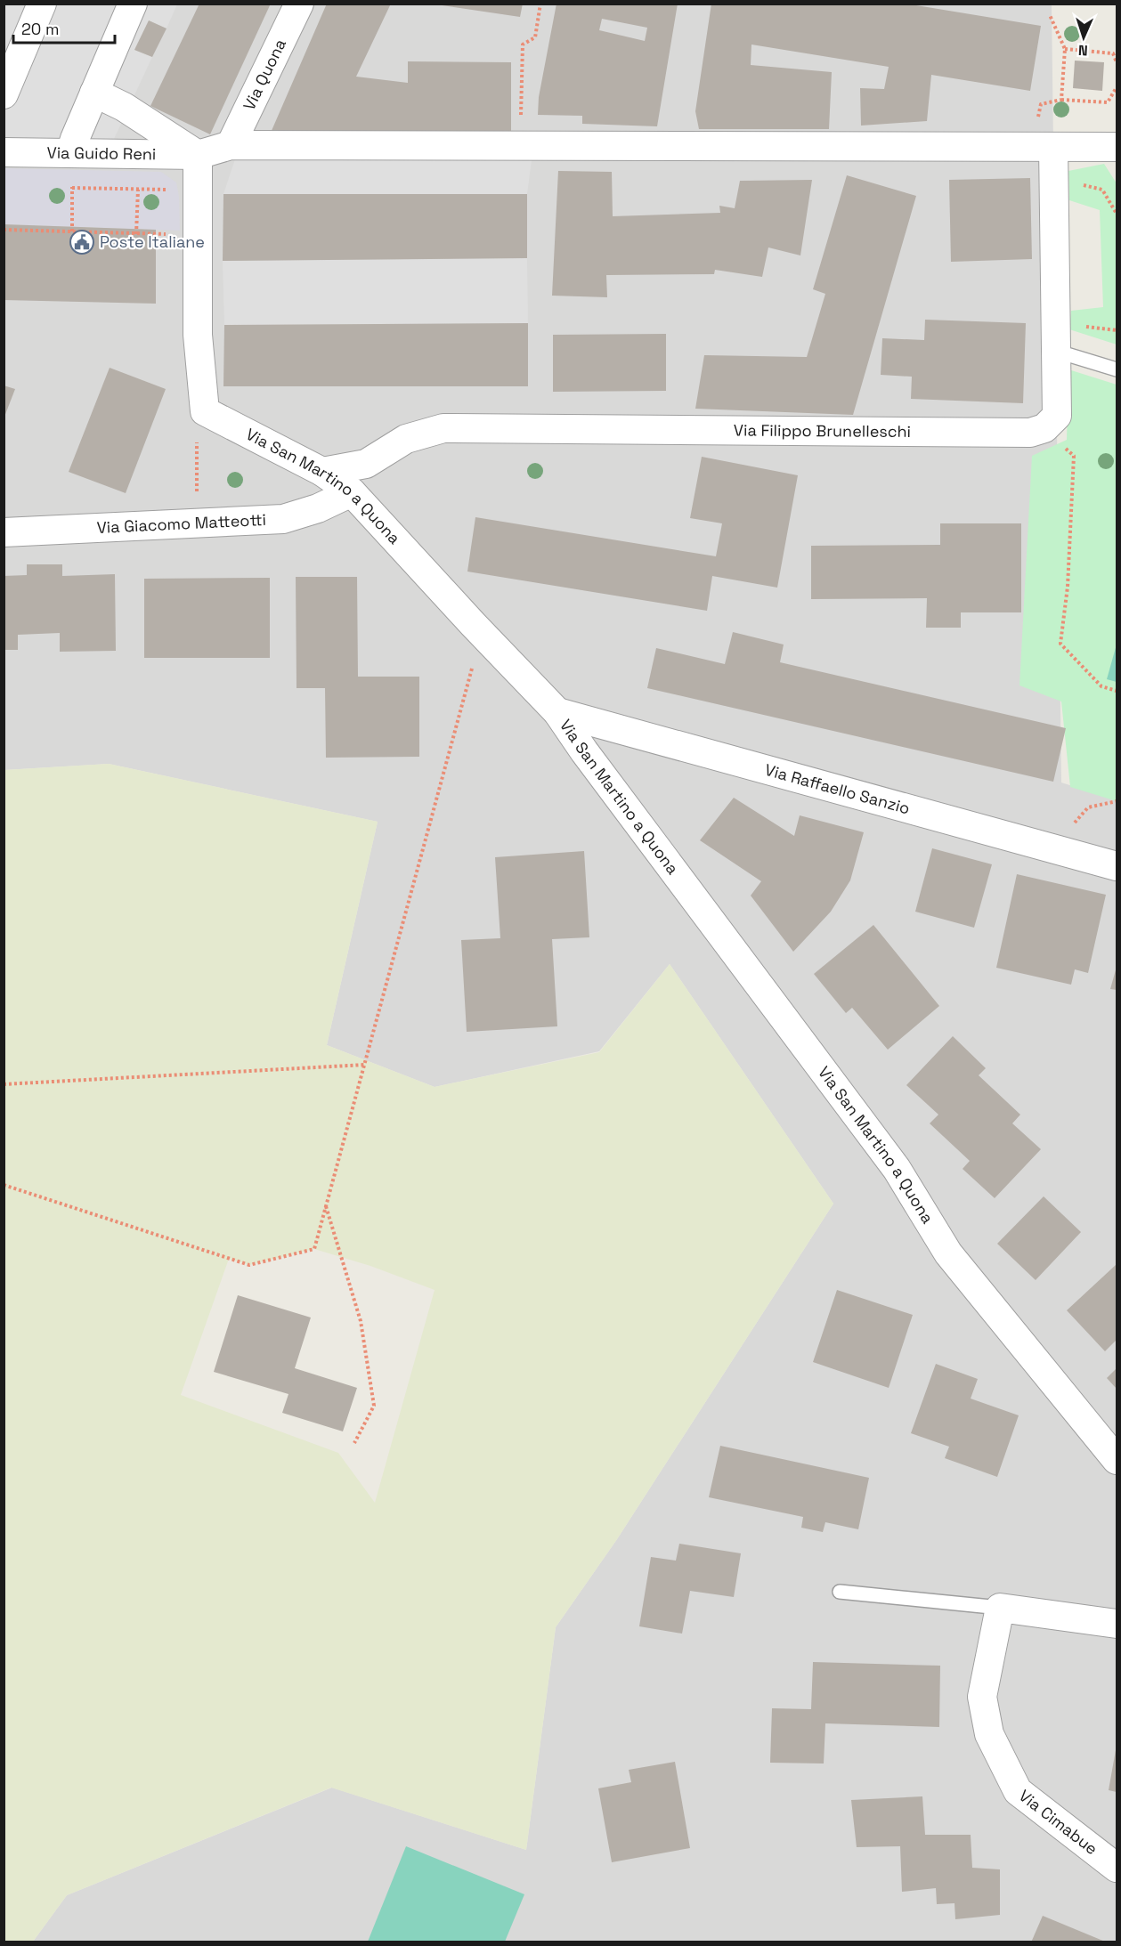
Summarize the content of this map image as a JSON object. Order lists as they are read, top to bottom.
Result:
{
  "streets": {
    "street": [
      "Via Quona",
      "Via Guido Reni",
      "Via Filippo Brunelleschi",
      "Via San Martino a Quona",
      "Via Giacomo Matteotti",
      "Via Raffaello Sanzio",
      "Via Cimabue"
    ]
  },
  "crossings": [
    ["Via Quona", "Via Guido Reni"],
    ["Via Guido Reni", "Via San Martino a Quona"],
    ["Via Filippo Brunelleschi", "Via San Martino a Quona"],
    ["Via San Martino a Quona", "Via Giacomo Matteotti"],
    ["Via San Martino a Quona", "Via Raffaello Sanzio"]
  ],
  "places": {
    "public building": ["Poste Italiane"]
  },
  "scale_bar": "20 m",
  "north": "bottom"
}
